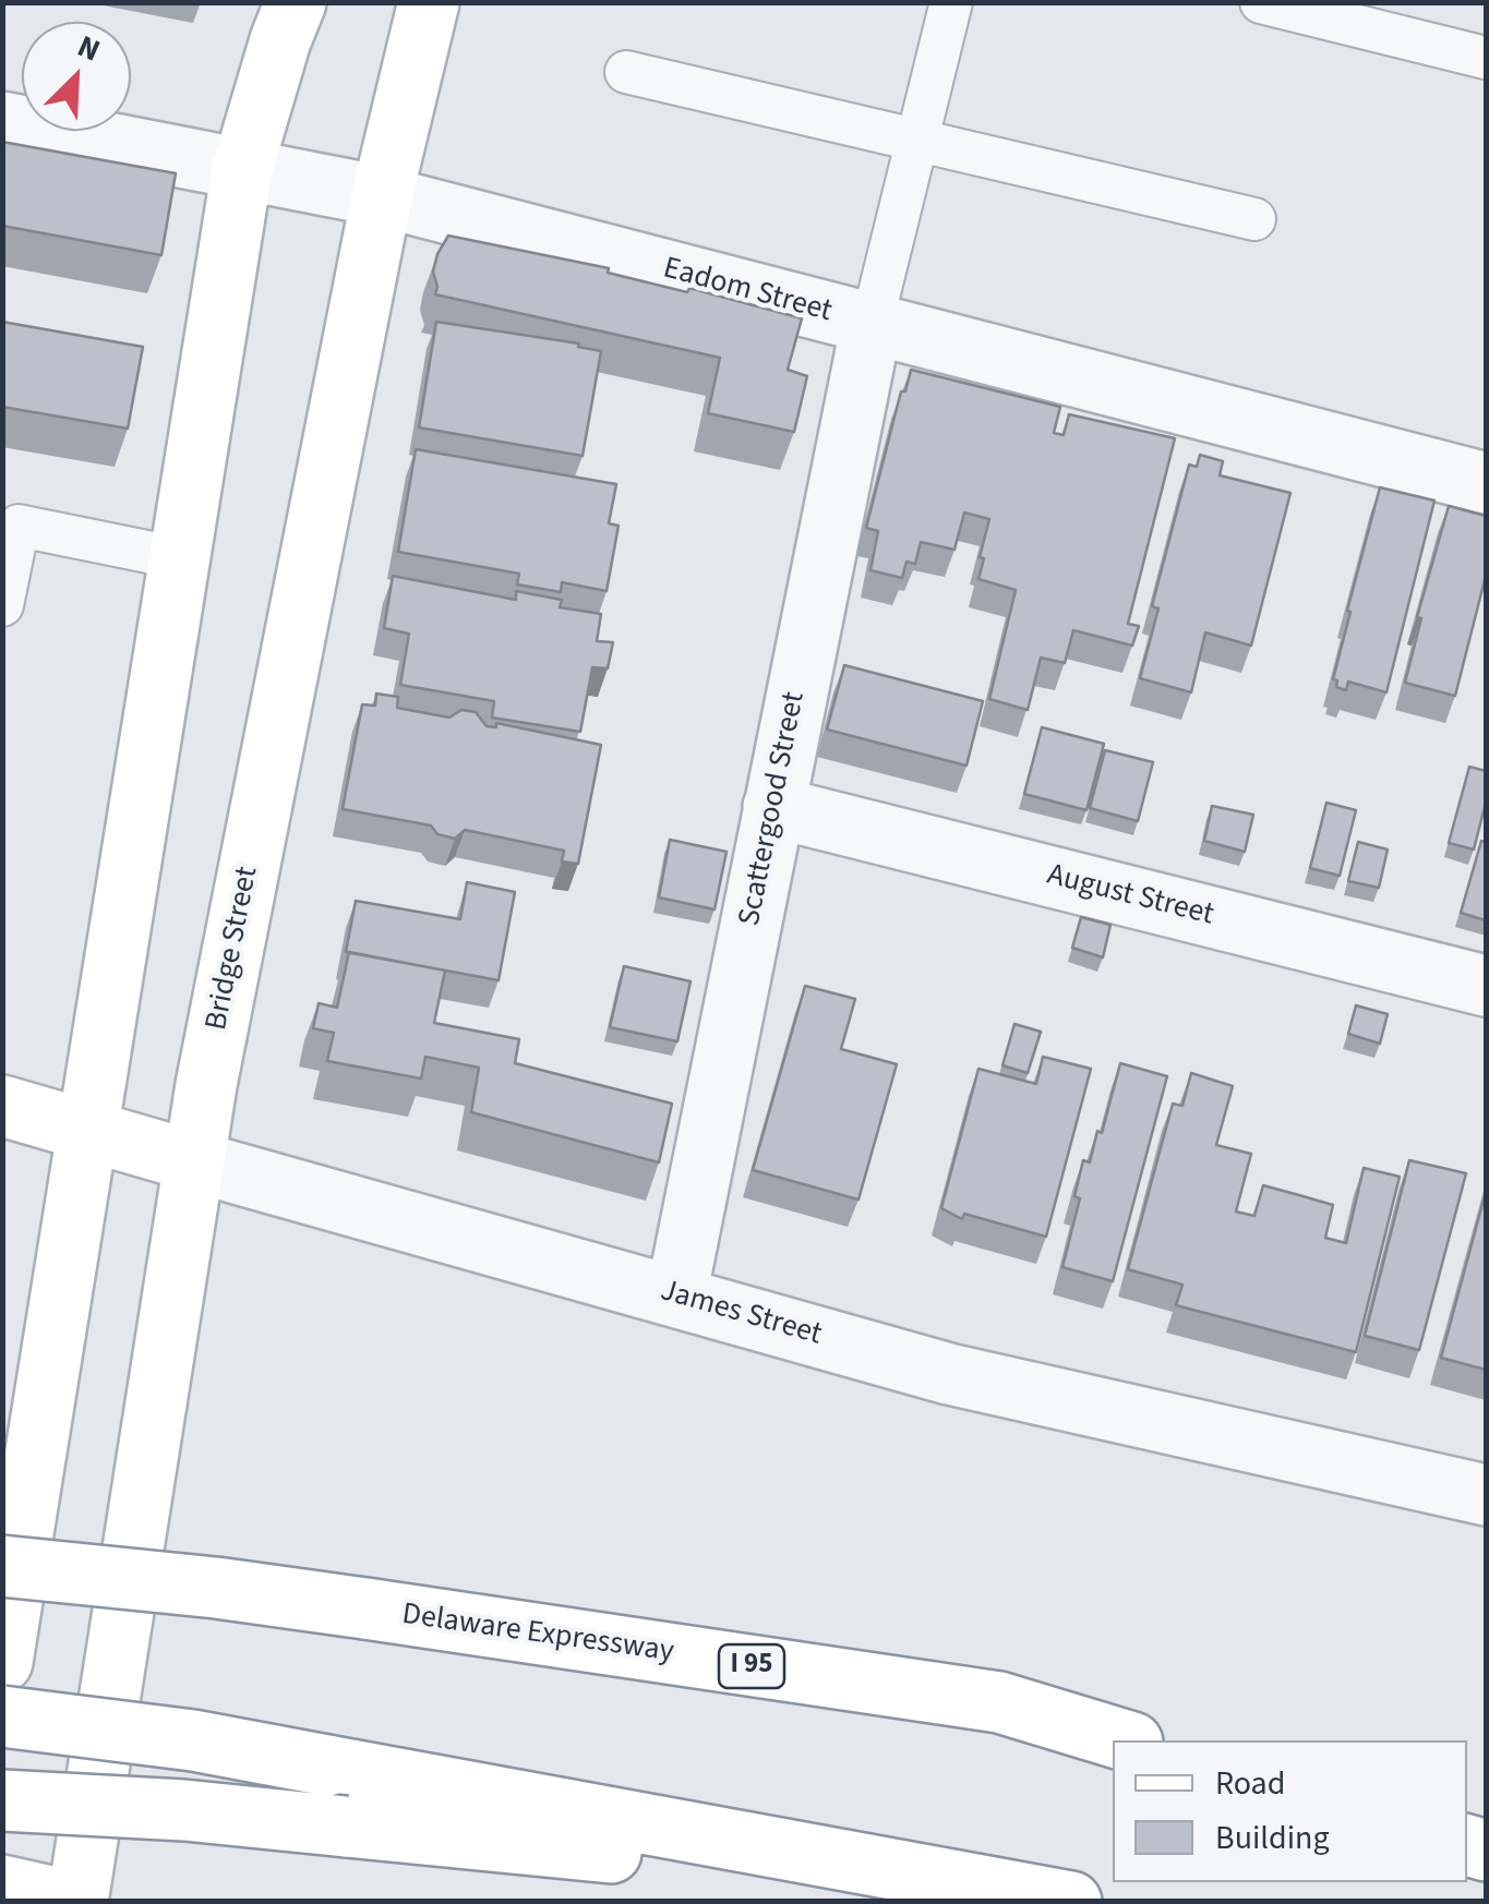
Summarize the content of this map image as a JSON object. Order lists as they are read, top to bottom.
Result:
{
  "streets": {
    "main road": [
      "Bridge Street",
      "James Street",
      "Delaware Expressway",
      "I 95"
    ],
    "street": ["Eadom Street", "Scattergood Street", "August Street"]
  },
  "crossings": [
    ["Eadom Street", "Scattergood Street"],
    ["Eadom Street", "Bridge Street"],
    ["Scattergood Street", "August Street"],
    ["Scattergood Street", "James Street"],
    ["Bridge Street", "James Street"]
  ],
  "legend": ["Road", "Building"],
  "north": "top right"
}
